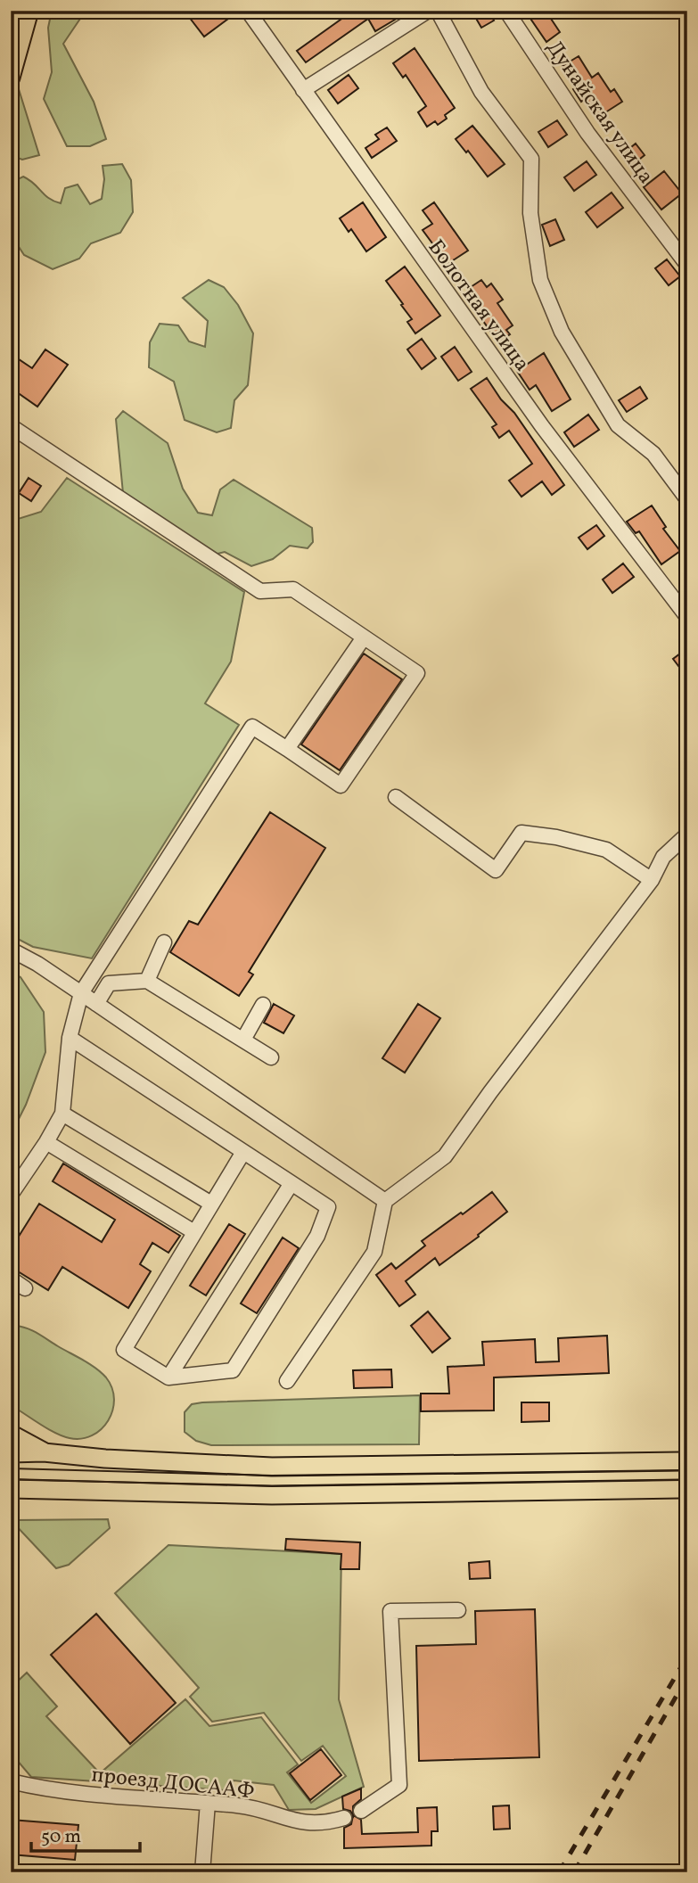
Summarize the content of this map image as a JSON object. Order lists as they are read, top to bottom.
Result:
{
  "streets": {
    "street": ["Дунайская улица", "Болотная улица", "проезд ДОСААФ"]
  },
  "scale_bar": "50 m"
}
